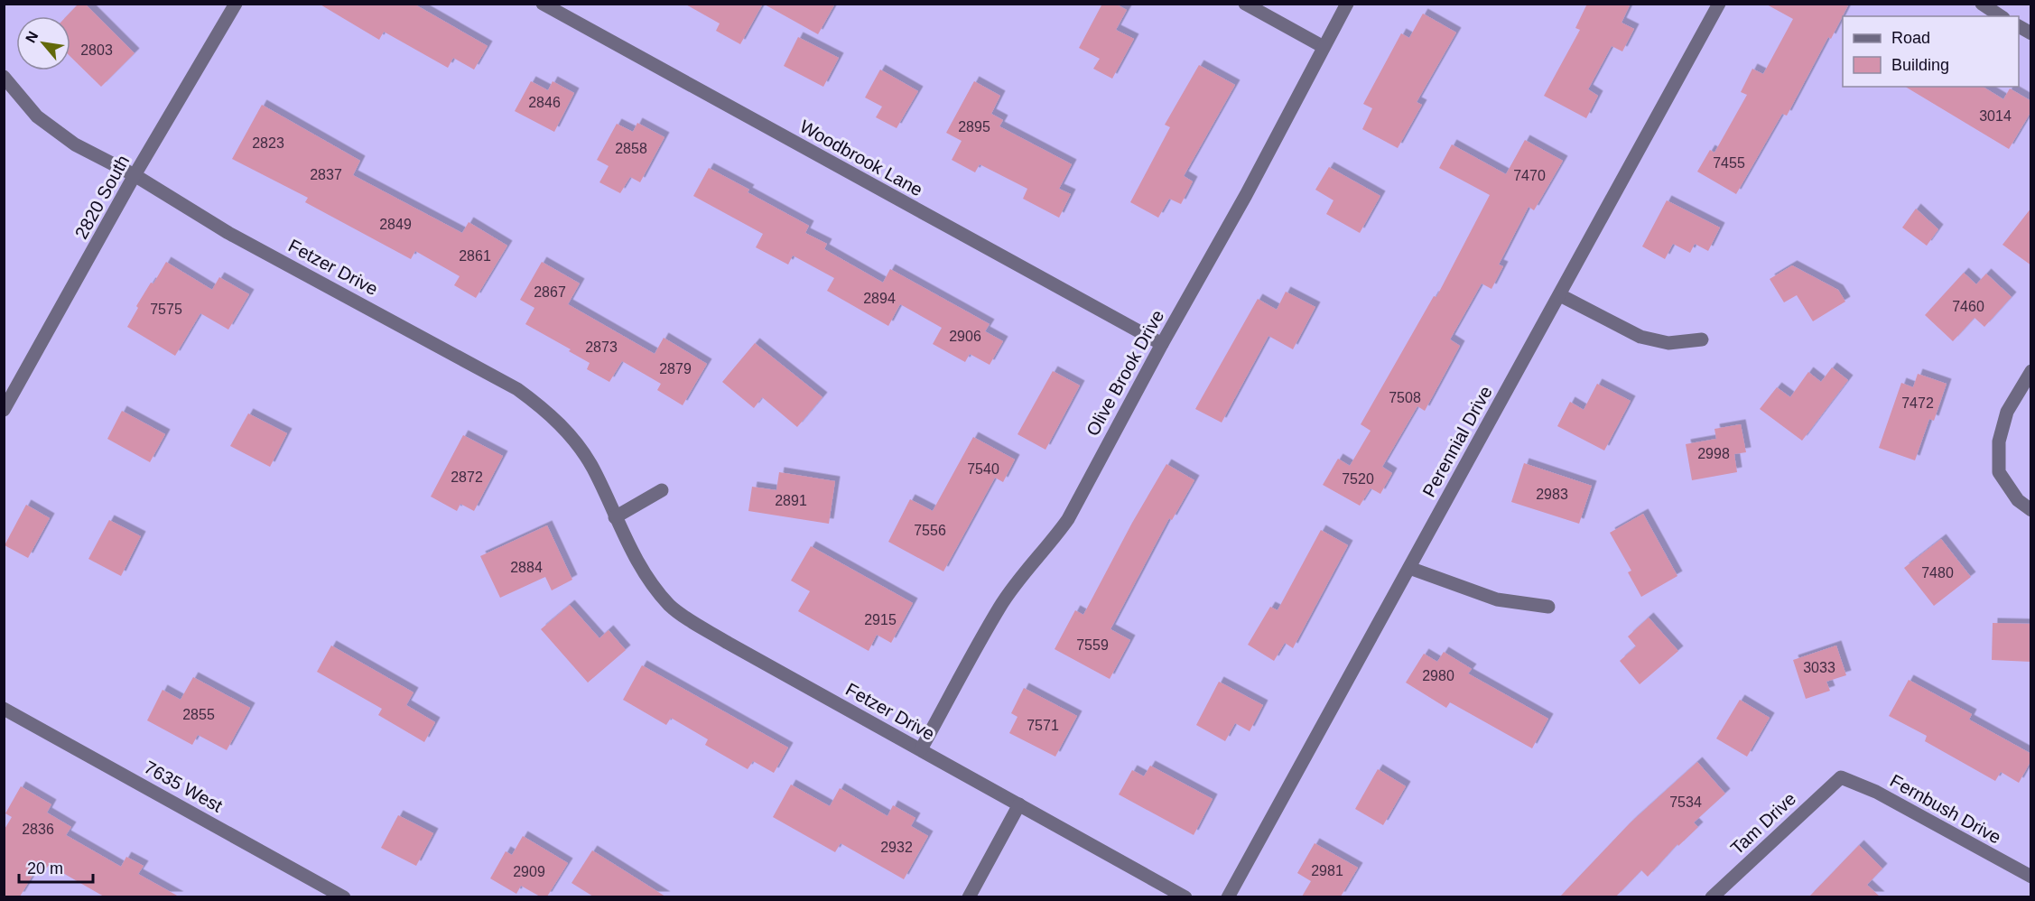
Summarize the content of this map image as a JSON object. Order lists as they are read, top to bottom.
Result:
{
  "streets": {
    "street": [
      "Woodbrook Lane",
      "2820 South",
      "Fetzer Drive",
      "Olive Brook Drive",
      "Perennial Drive",
      "7635 West",
      "Fernbush Drive",
      "Tam Drive"
    ]
  },
  "crossings": [
    ["Woodbrook Lane", "Olive Brook Drive"],
    ["2820 South", "Fetzer Drive"],
    ["Fetzer Drive", "Olive Brook Drive"],
    ["Fernbush Drive", "Tam Drive"]
  ],
  "house_numbers": [
    "2803",
    "2846",
    "3014",
    "2895",
    "2823",
    "2858",
    "7455",
    "2837",
    "7470",
    "2849",
    "2861",
    "2867",
    "2894",
    "7460",
    "7575",
    "2906",
    "2873",
    "2879",
    "7508",
    "7472",
    "2998",
    "7540",
    "2872",
    "7520",
    "2983",
    "2891",
    "7556",
    "2884",
    "7480",
    "2915",
    "7559",
    "3033",
    "2980",
    "2855",
    "7571",
    "7534",
    "2836",
    "2932",
    "2981",
    "2909"
  ],
  "legend": ["Road", "Building"],
  "scale_bar": "20 m",
  "north": "top left"
}
